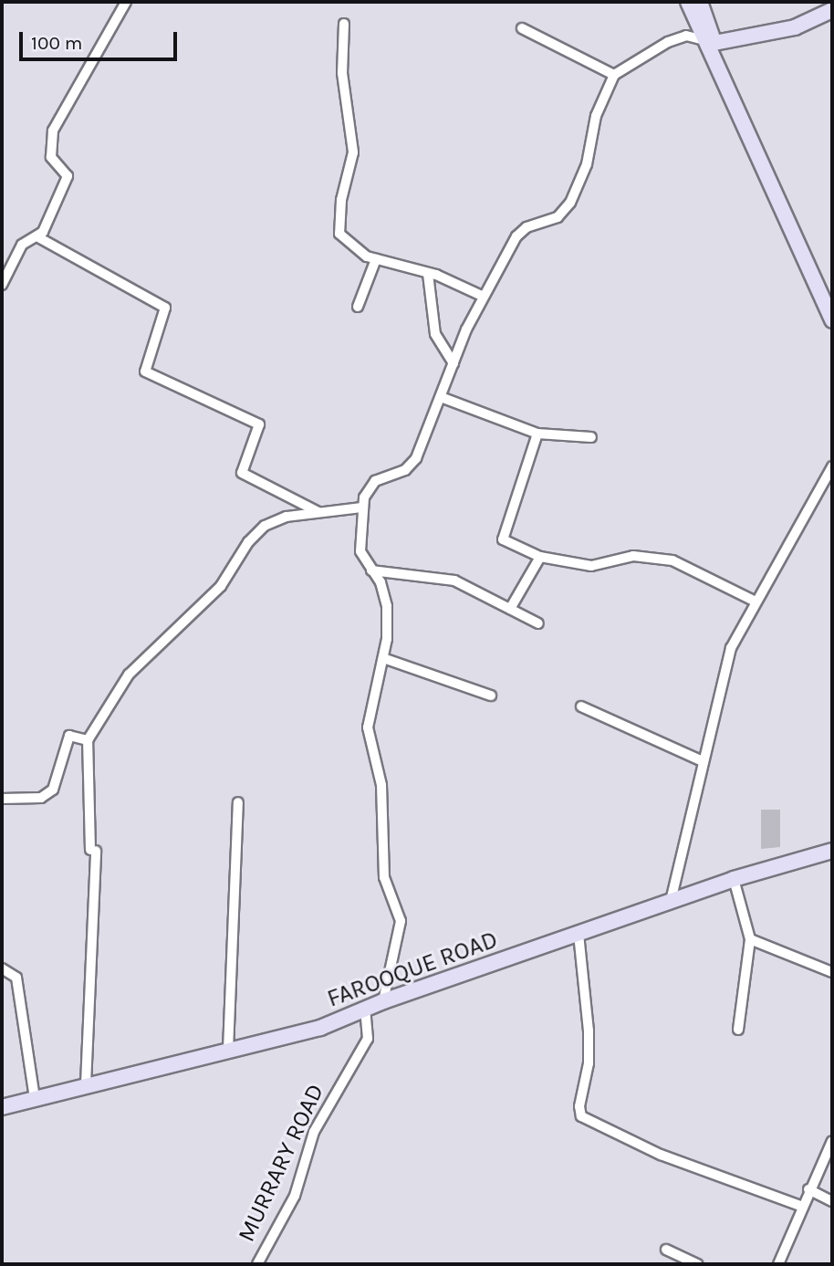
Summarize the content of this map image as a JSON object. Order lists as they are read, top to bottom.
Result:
{
  "streets": {
    "main road": ["FAROOQUE ROAD"],
    "street": ["MURRARY ROAD"]
  },
  "crossings": [
    ["FAROOQUE ROAD", "MURRARY ROAD"]
  ],
  "scale_bar": "100 m"
}
